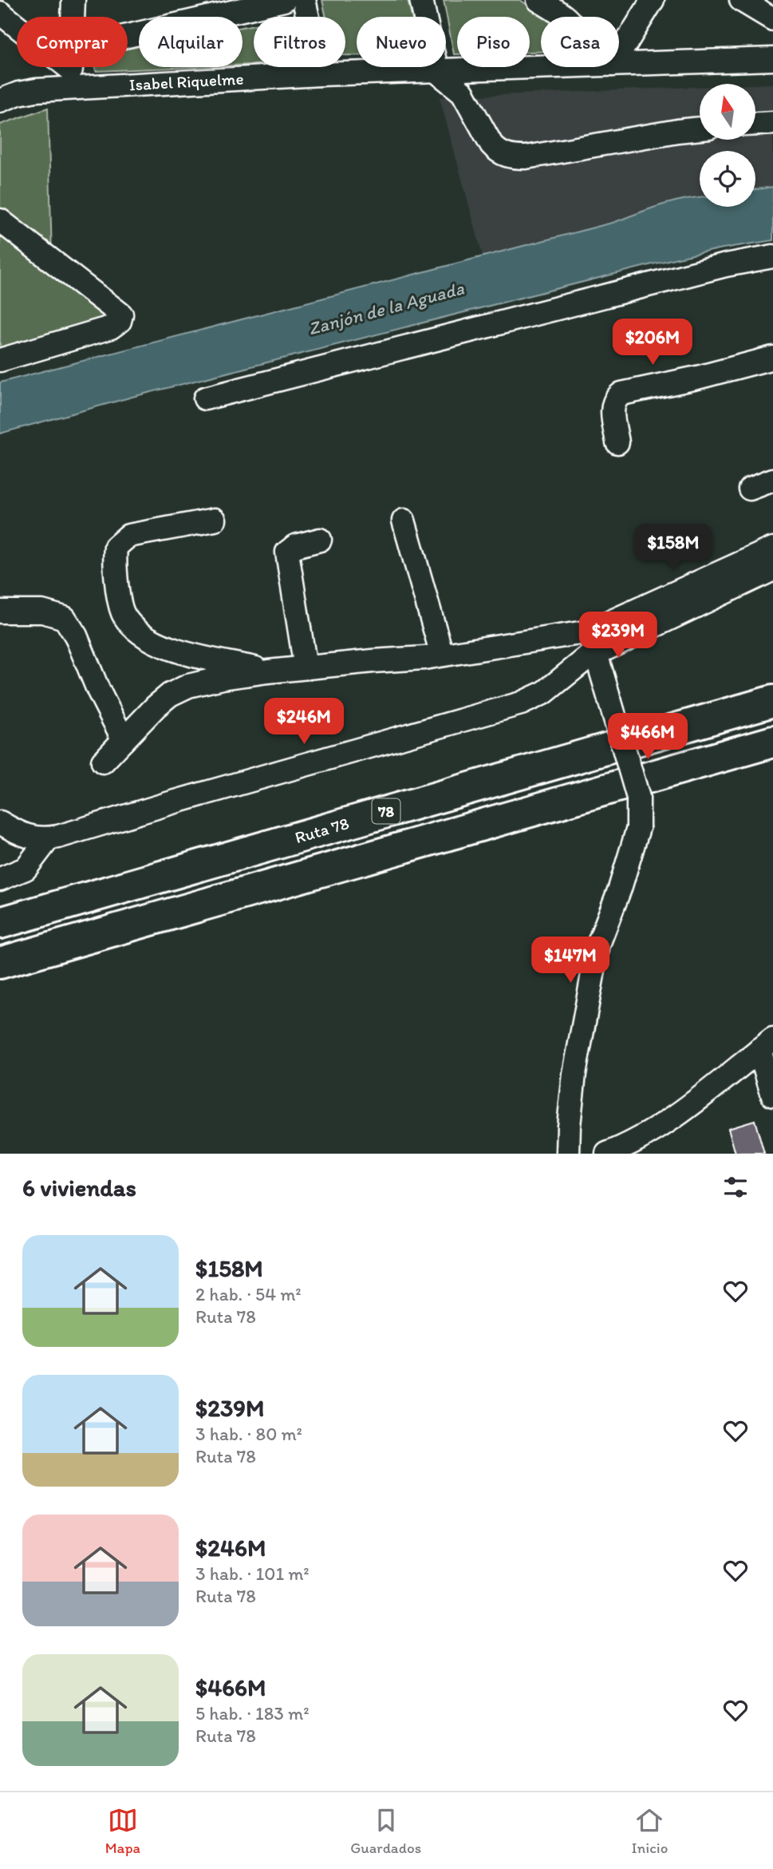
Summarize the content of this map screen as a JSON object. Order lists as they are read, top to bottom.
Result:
{
  "streets": {
    "highway": ["78", "Ruta 78"],
    "street": ["Isabel Riquelme"]
  },
  "water": ["Zanjón de la Aguada"],
  "north": "top",
  "page": {
    "chip": [
      "Comprar",
      "Alquilar",
      "Filtros",
      "Nuevo",
      "Piso",
      "Casa"
    ],
    "price": [
      "$206M",
      "$158M",
      "$239M",
      "$246M",
      "$466M",
      "$147M"
    ],
    "heading": "6 viviendas",
    "list": [
      {
        "name": "$158M",
        "note": "2 hab. · 54 m² · Ruta 78"
      },
      {
        "name": "$239M",
        "note": "3 hab. · 80 m² · Ruta 78"
      },
      {
        "name": "$246M",
        "note": "3 hab. · 101 m² · Ruta 78"
      },
      {
        "name": "$466M",
        "note": "5 hab. · 183 m² · Ruta 78"
      }
    ],
    "tabs": ["Mapa", "Guardados", "Inicio"]
  }
}
